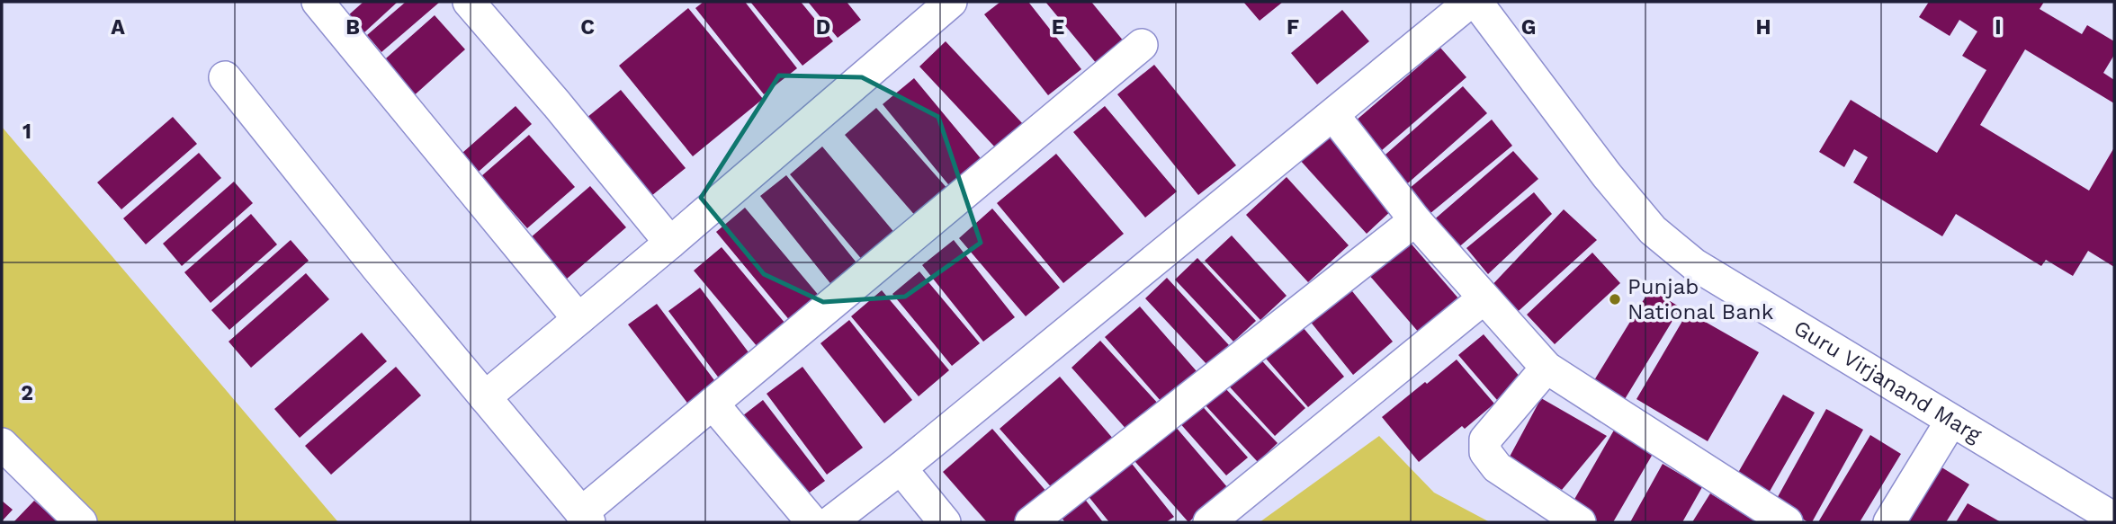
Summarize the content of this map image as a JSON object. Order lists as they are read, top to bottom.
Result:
{
  "streets": {
    "street": ["Guru Virjanand Marg"]
  },
  "places": ["Punjab National Bank"],
  "grid": {
    "columns": [
      "A",
      "B",
      "C",
      "D",
      "E",
      "F",
      "G",
      "H",
      "I"
    ],
    "rows": ["1", "2"]
  }
}
